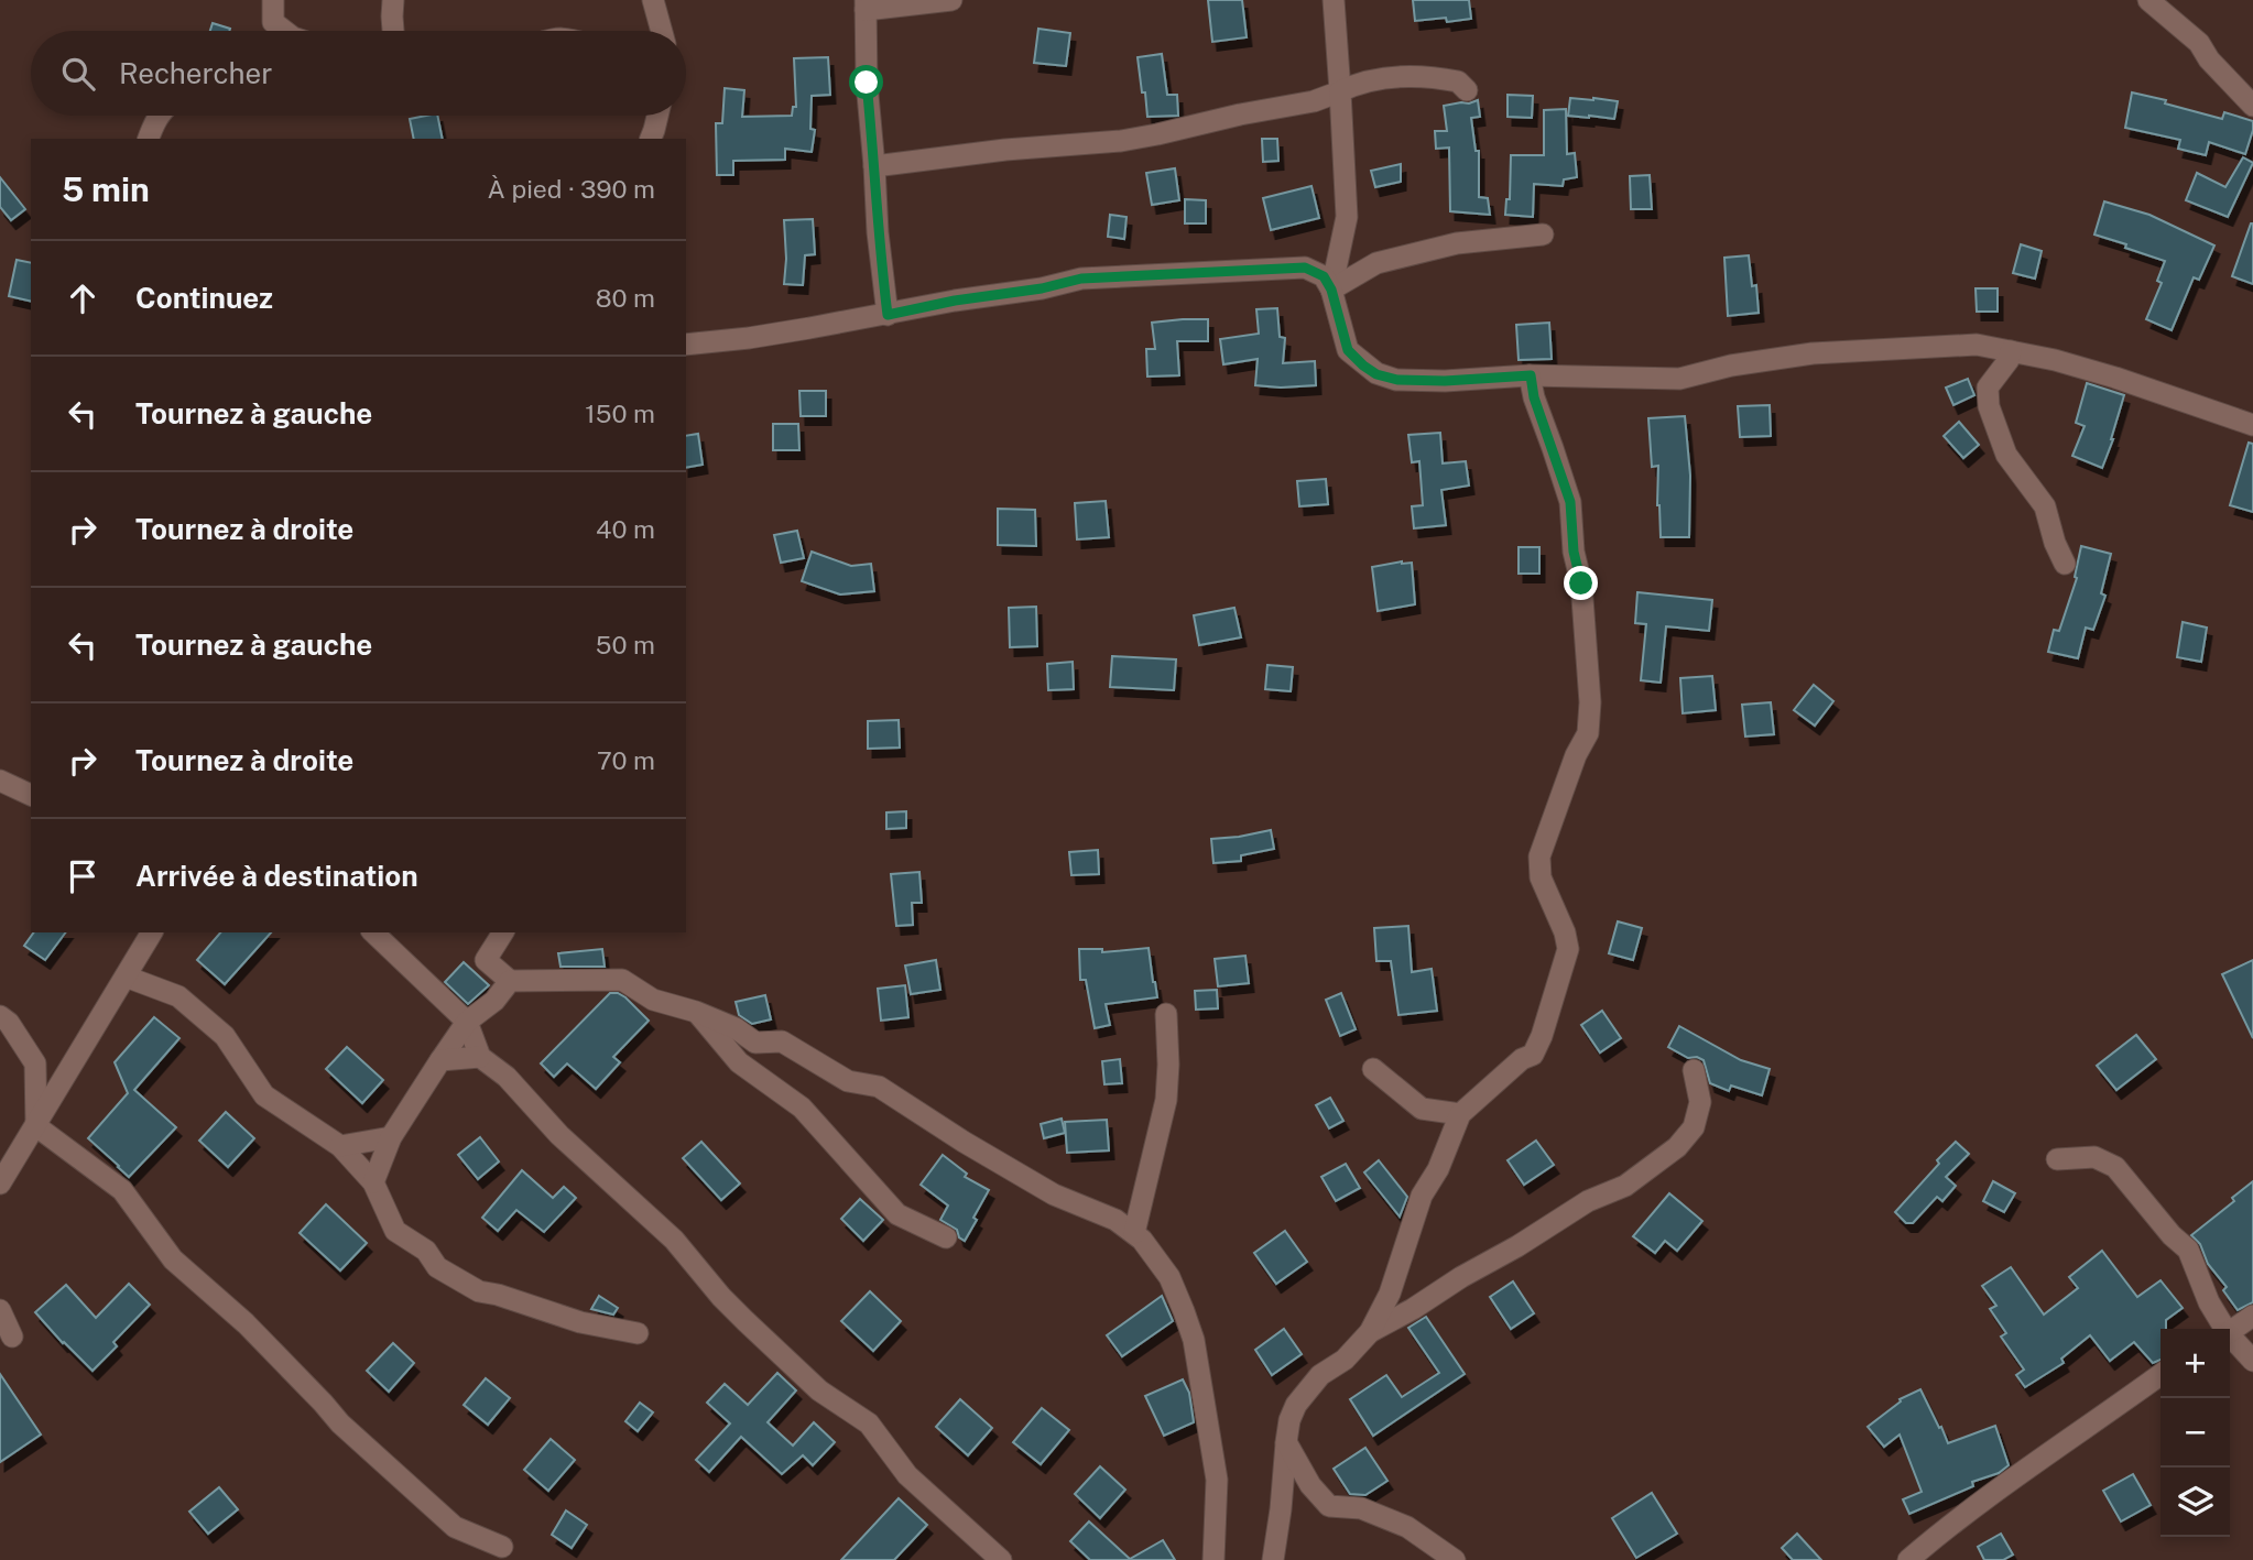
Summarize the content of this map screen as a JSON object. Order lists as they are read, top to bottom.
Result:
{
  "page": {
    "search": "Rechercher",
    "heading": ["5 min", "À pied · 390 m"],
    "list": [
      ["Continuez", "80 m"],
      ["Tournez à gauche", "150 m"],
      ["Tournez à droite", "40 m"],
      ["Tournez à gauche", "50 m"],
      ["Tournez à droite", "70 m"],
      "Arrivée à destination"
    ],
    "map_buttons": ["+", "−"]
  }
}
